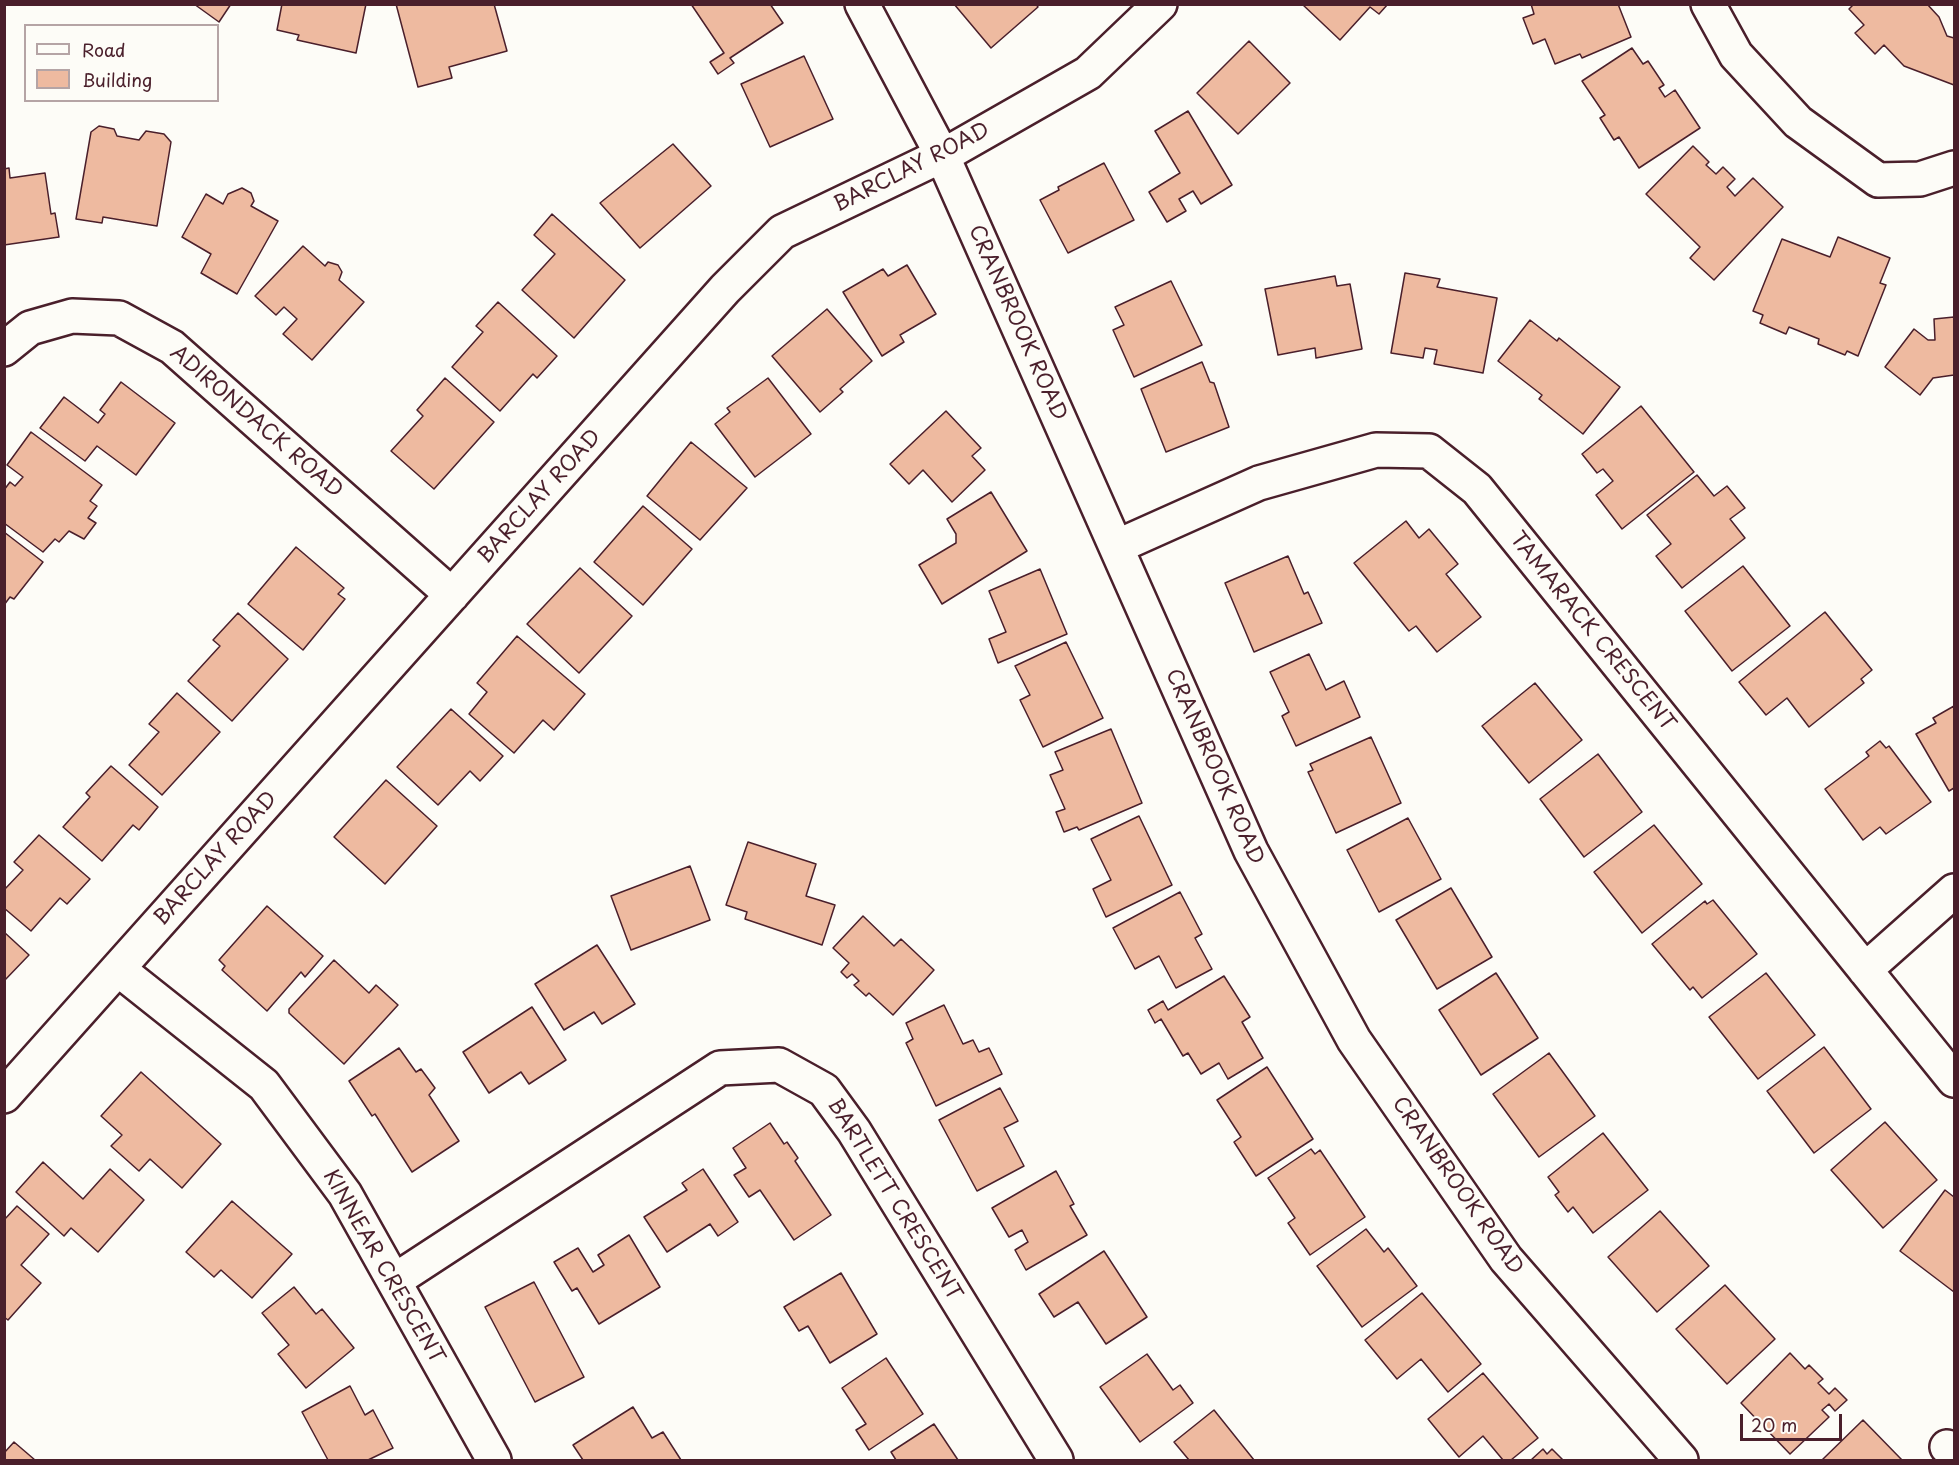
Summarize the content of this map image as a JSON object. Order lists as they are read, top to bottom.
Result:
{
  "streets": {
    "street": [
      "BARCLAY ROAD",
      "CRANBROOK ROAD",
      "ADIRONDACK ROAD",
      "TAMARACK CRESCENT",
      "BARTLETT CRESCENT",
      "KINNEAR CRESCENT"
    ]
  },
  "crossings": [
    ["BARCLAY ROAD", "CRANBROOK ROAD"],
    ["BARCLAY ROAD", "ADIRONDACK ROAD"],
    ["BARCLAY ROAD", "KINNEAR CRESCENT"],
    ["CRANBROOK ROAD", "TAMARACK CRESCENT"],
    ["BARTLETT CRESCENT", "KINNEAR CRESCENT"]
  ],
  "legend": ["Road", "Building"],
  "scale_bar": "20 m"
}
